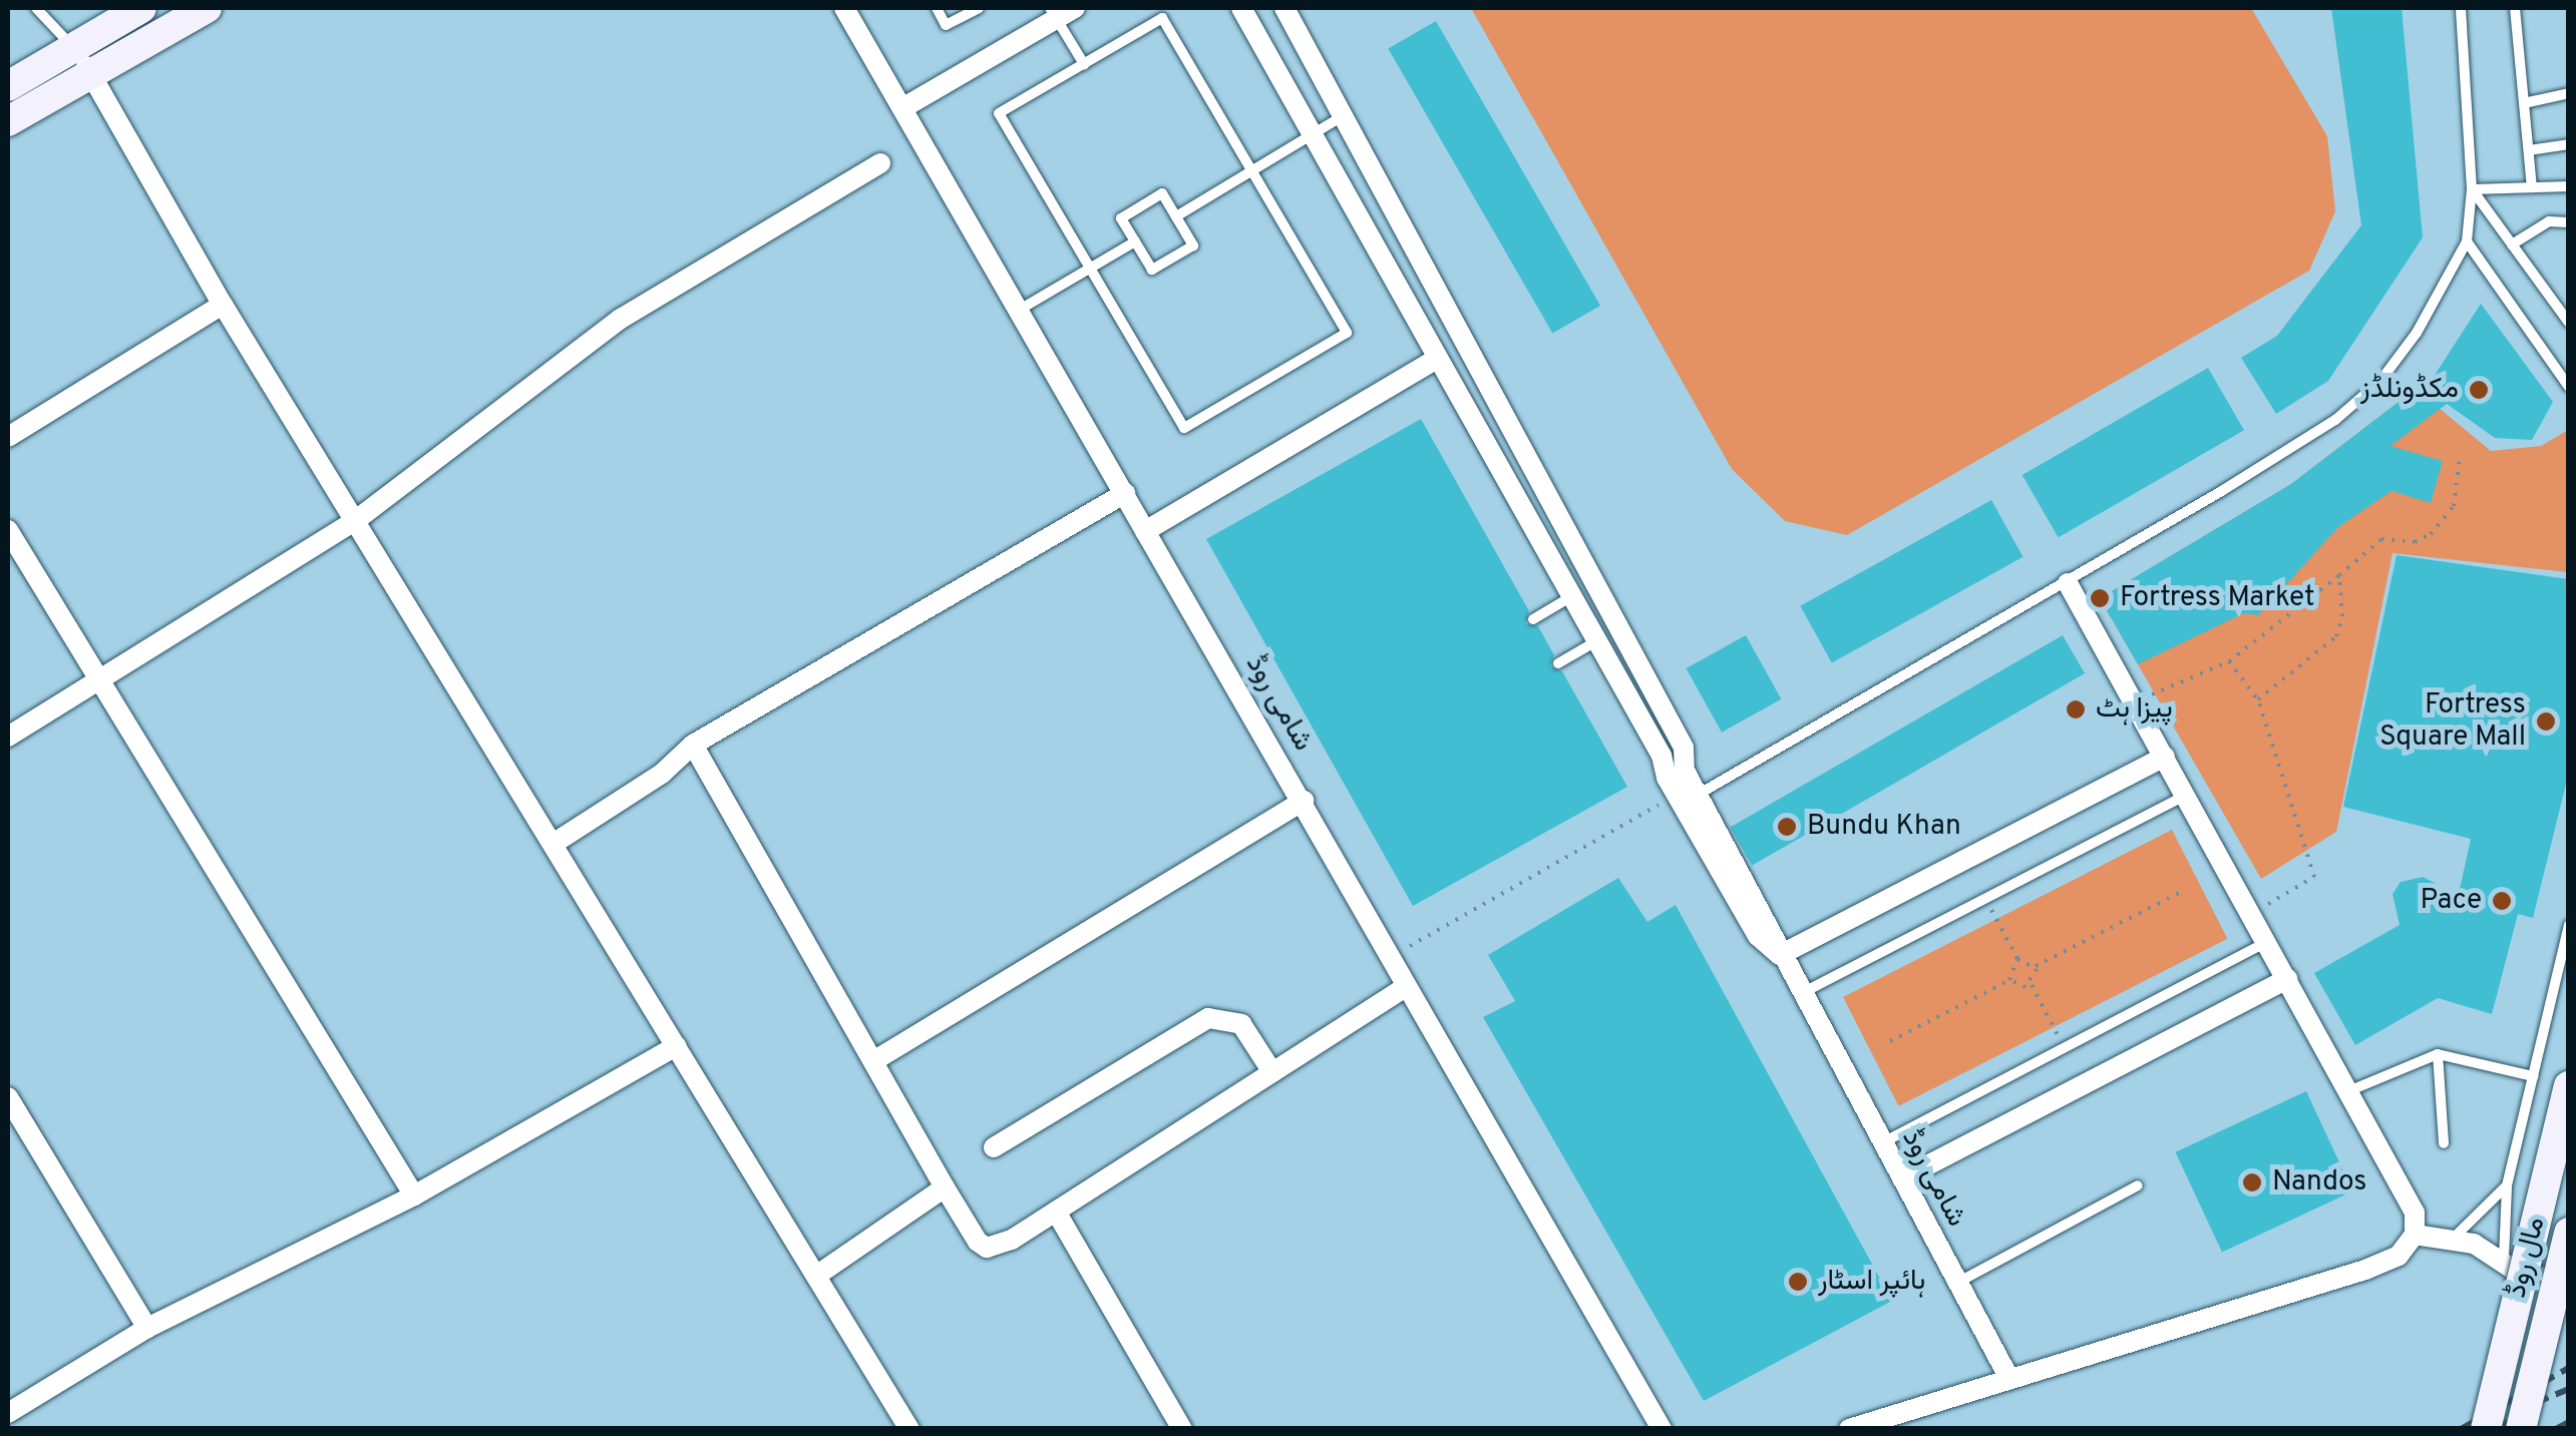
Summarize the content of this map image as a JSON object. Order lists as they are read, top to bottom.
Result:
{
  "streets": {
    "main road": ["مال روڈ"],
    "street": ["شامی روڈ"]
  },
  "places": [
    "مکڈونلڈز",
    "Fortress Market",
    "پیزا ہٹ",
    "Fortress Square Mall",
    "Bundu Khan",
    "Pace",
    "Nandos",
    "ہائپر اسٹار"
  ]
}
